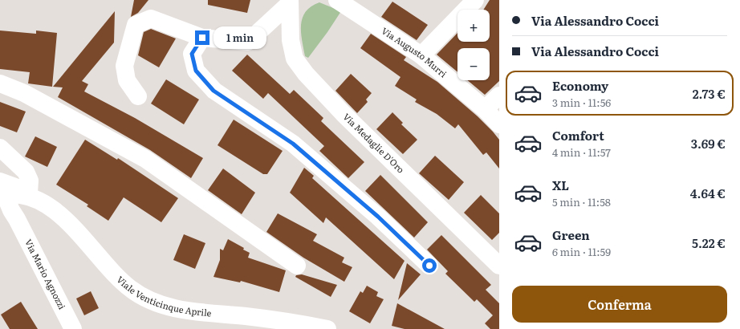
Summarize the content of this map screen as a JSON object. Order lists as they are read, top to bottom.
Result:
{
  "streets": {
    "street": [
      "Via Augusto Murri",
      "Via Medaglie D'Oro",
      "Via Mario Agnozzi",
      "Viale Venticinque Aprile"
    ]
  },
  "crossings": [
    ["Via Mario Agnozzi", "Viale Venticinque Aprile"]
  ],
  "page": {
    "banner": ["Via Alessandro Cocci", "Via Alessandro Cocci"],
    "map_buttons": ["+", "−"],
    "bubble": "1 min",
    "list": [
      {
        "name": "Economy",
        "note": "3 min · 11:56",
        "value": "2.73 €"
      },
      {
        "name": "Comfort",
        "note": "4 min · 11:57",
        "value": "3.69 €"
      },
      {
        "name": "XL",
        "note": "5 min · 11:58",
        "value": "4.64 €"
      },
      {
        "name": "Green",
        "note": "6 min · 11:59",
        "value": "5.22 €"
      }
    ],
    "buttons": "Conferma"
  }
}
